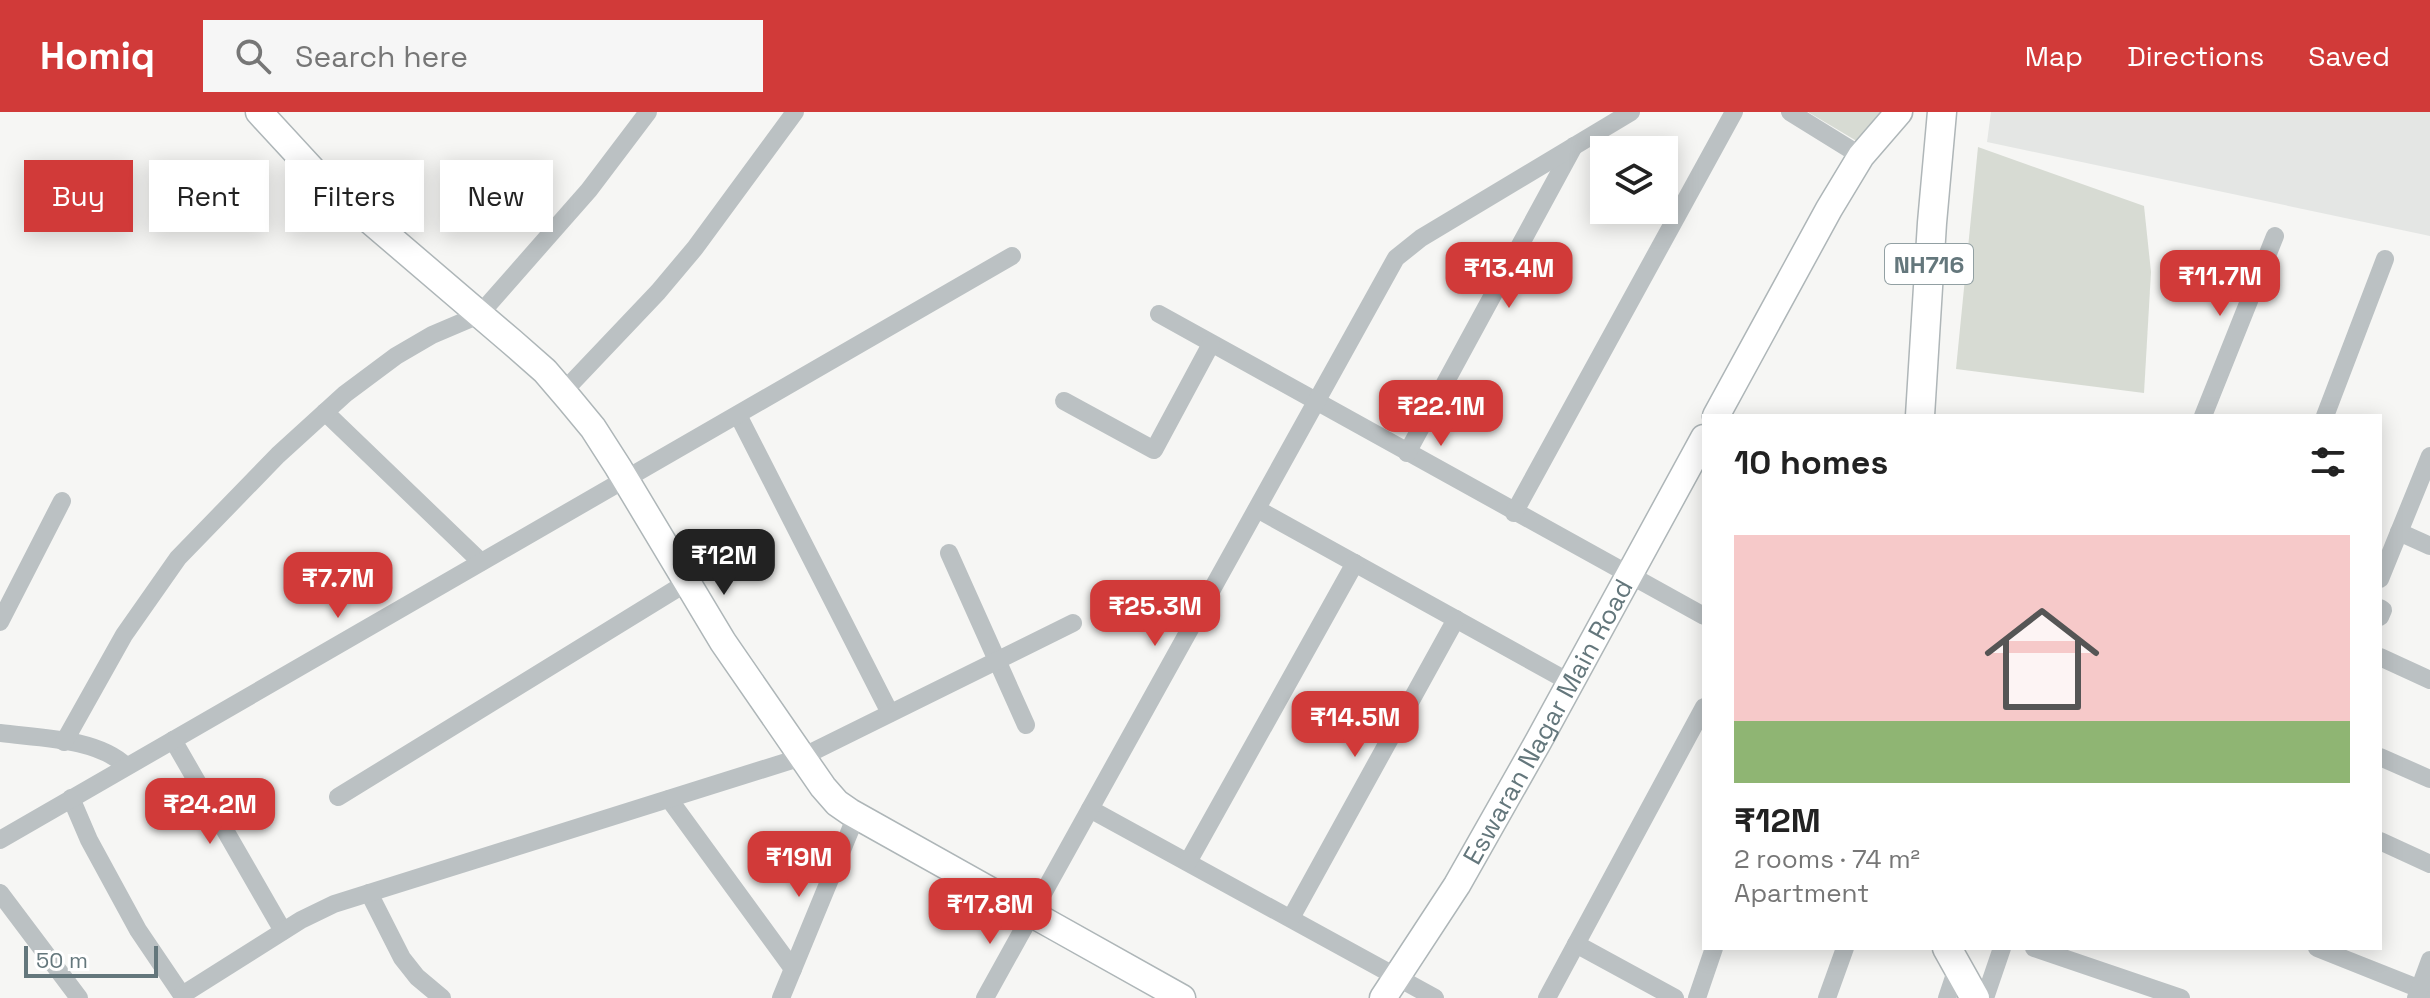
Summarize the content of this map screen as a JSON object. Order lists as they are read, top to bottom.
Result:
{
  "streets": {
    "main road": ["NH716"],
    "street": ["Eswaran Nagar Main Road"]
  },
  "scale_bar": "50 m",
  "page": {
    "header": "Homiq",
    "search": "Search here",
    "nav": ["Map", "Directions", "Saved"],
    "chip": [
      "Buy",
      "Rent",
      "Filters",
      "New"
    ],
    "price": [
      "₹13.4M",
      "₹11.7M",
      "₹22.1M",
      "₹12M",
      "₹7.7M",
      "₹25.3M",
      "₹14.5M",
      "₹24.2M",
      "₹19M",
      "₹17.8M"
    ],
    "heading": "10 homes",
    "list": [
      {
        "name": "₹12M",
        "note": "2 rooms · 74 m² · Apartment"
      }
    ],
    "scale": "50 m"
  }
}
